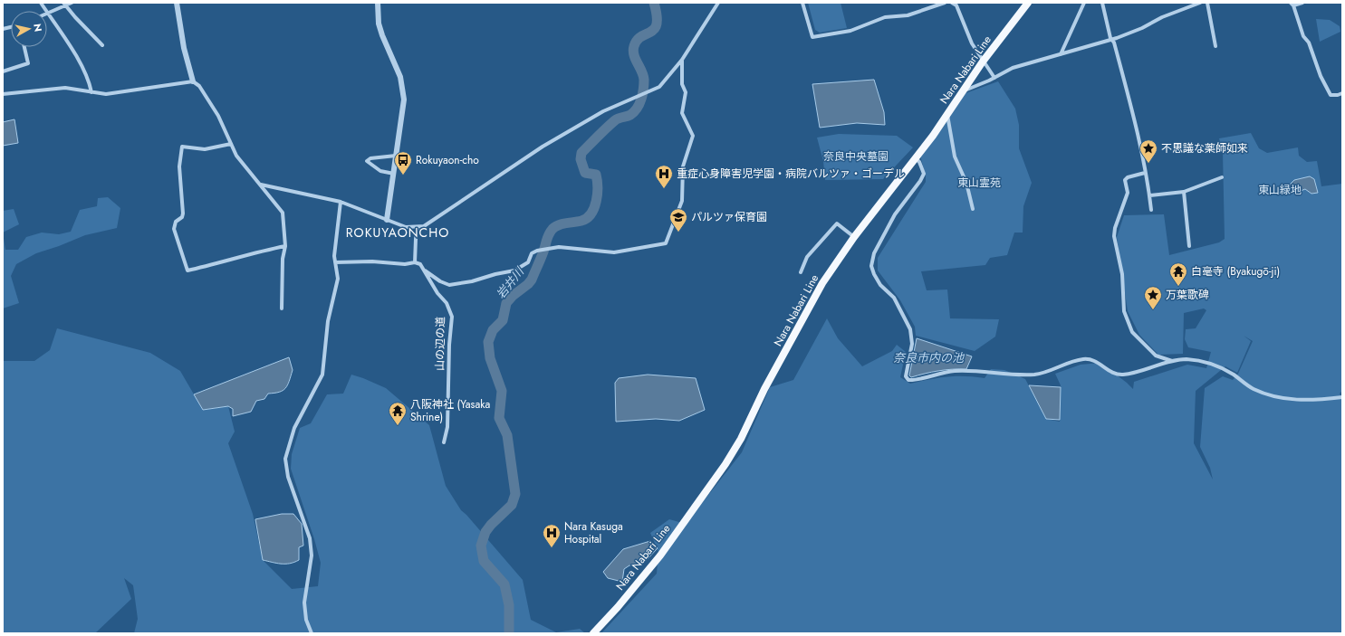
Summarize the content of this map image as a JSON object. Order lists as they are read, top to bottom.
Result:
{
  "streets": {
    "main road": ["Nara Nabari Line"],
    "street": ["山の辺の道"]
  },
  "districts": ["ROKUYAONCHO"],
  "water": ["岩井川", "奈良市内の池"],
  "parks": ["奈良中央墓園", "東山霊苑", "東山緑地"],
  "places": {
    "place": ["不思議な薬師如来", "万葉歌碑"],
    "bus stop": ["Rokuyaon-cho"],
    "hospital": ["重症心身障害児学園・病院バルツァ・ゴーデル", "Nara Kasuga Hospital"],
    "school or university": ["パルツァ保育園"],
    "temple": ["白毫寺 (Byakugō-ji)", "八阪神社 (Yasaka Shrine)"]
  },
  "north": "right"
}
